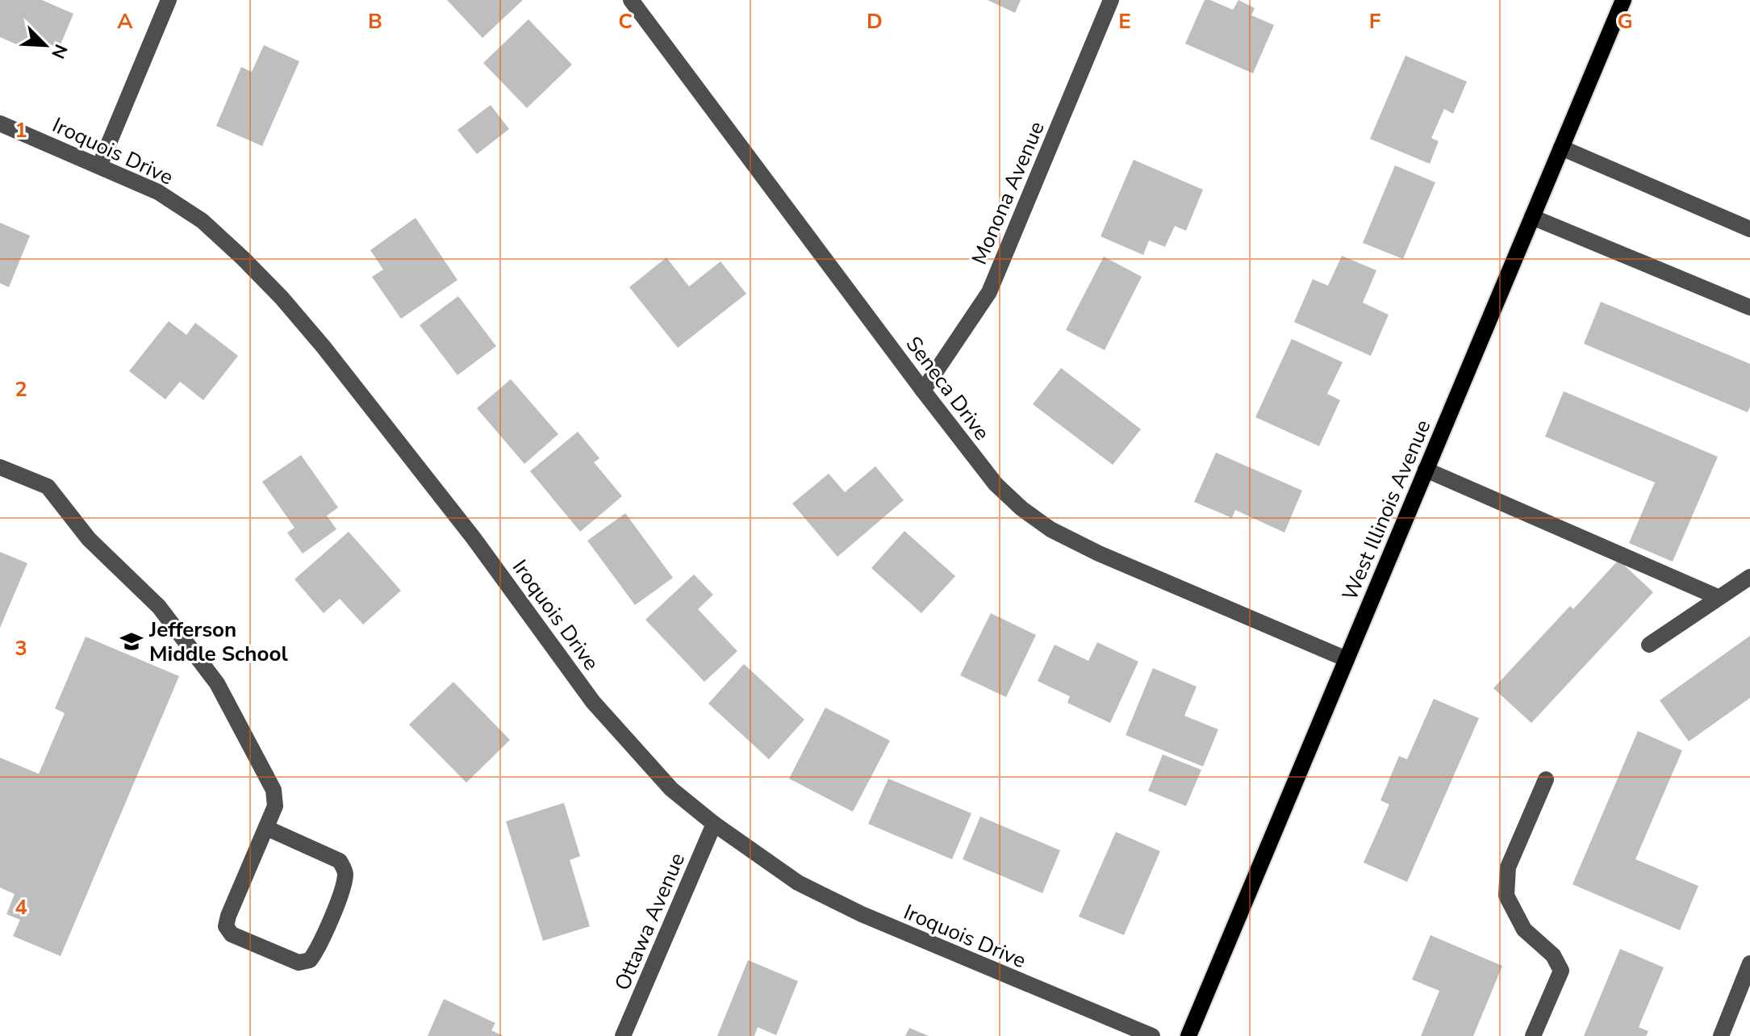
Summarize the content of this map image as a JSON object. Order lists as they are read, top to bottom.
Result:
{
  "streets": {
    "main road": ["West Illinois Avenue"],
    "street": [
      "Iroquois Drive",
      "Monona Avenue",
      "Seneca Drive",
      "Ottawa Avenue"
    ]
  },
  "crossings": [
    ["Iroquois Drive", "Ottawa Avenue"],
    ["Monona Avenue", "Seneca Drive"],
    ["Seneca Drive", "West Illinois Avenue"]
  ],
  "places": {
    "school or university": ["Jefferson Middle School"]
  },
  "north": "bottom right",
  "grid": {
    "columns": [
      "A",
      "B",
      "C",
      "D",
      "E",
      "F",
      "G"
    ],
    "rows": [
      "1",
      "2",
      "3",
      "4"
    ]
  }
}
